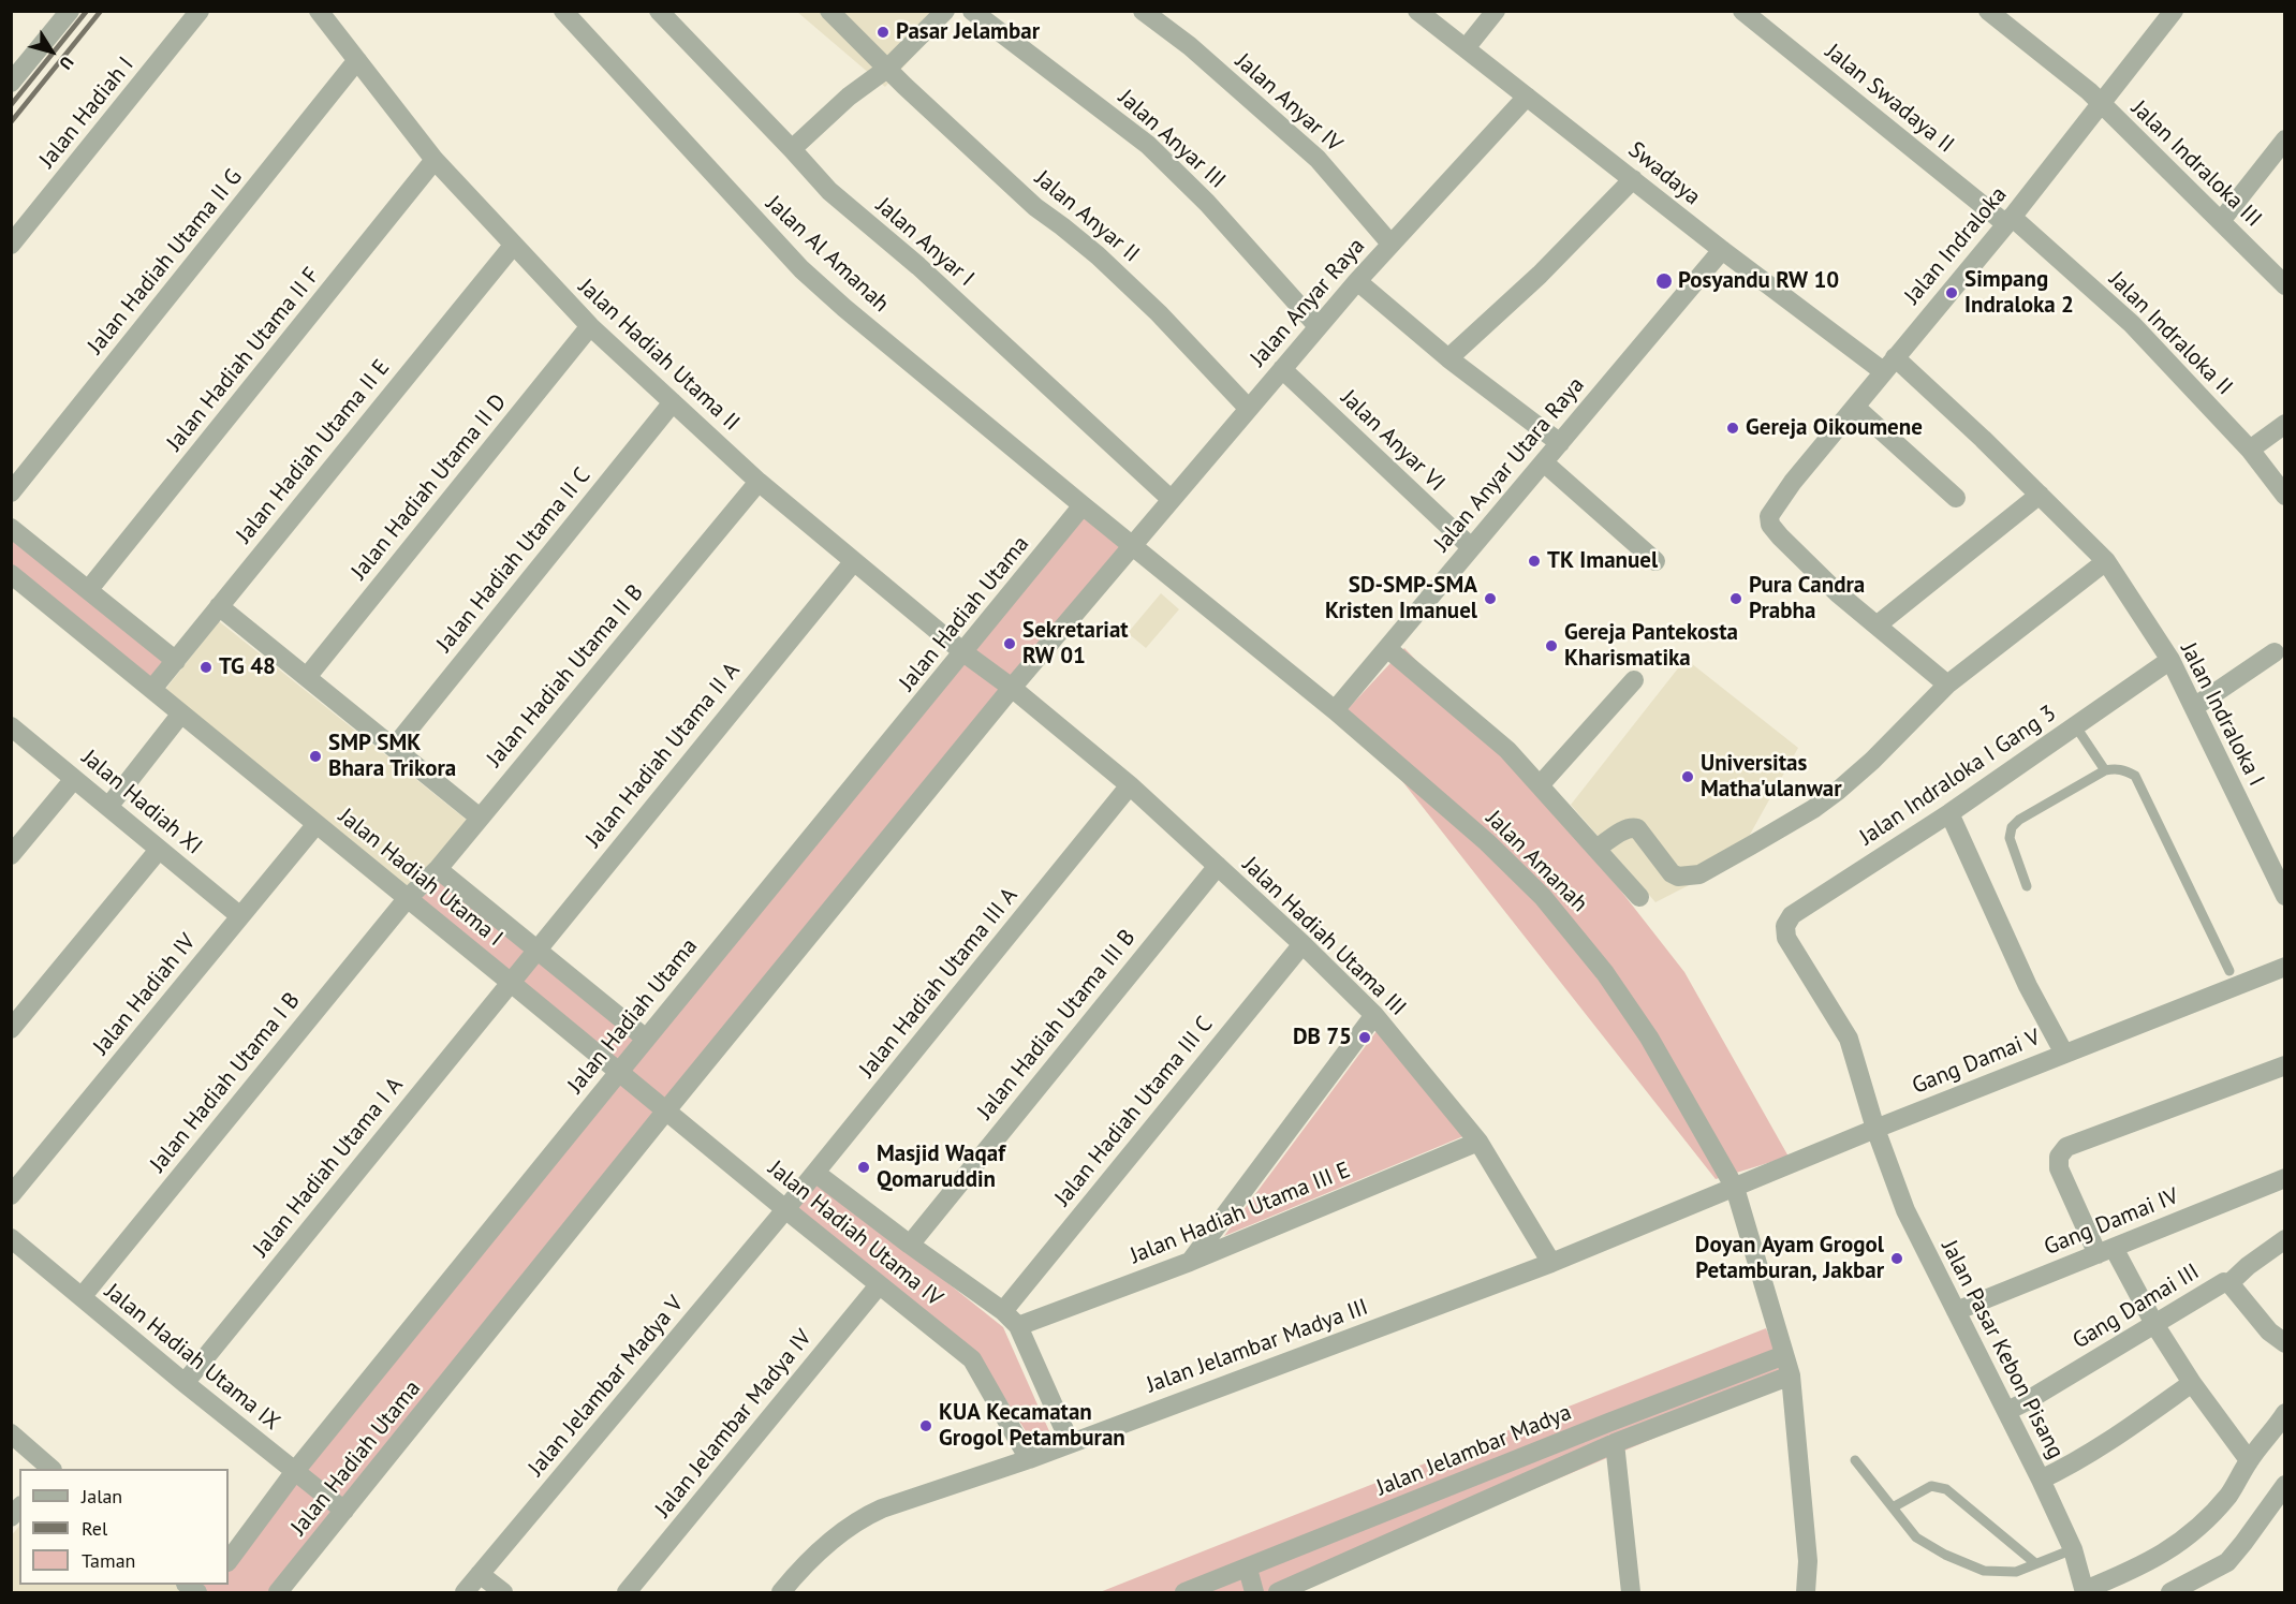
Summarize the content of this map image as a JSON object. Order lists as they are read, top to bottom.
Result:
{
  "streets": {
    "street": [
      "Jalan Swadaya II",
      "Jalan Anyar IV",
      "Jalan Hadiah I",
      "Jalan Anyar III",
      "Jalan Indraloka III",
      "Swadaya",
      "Jalan Anyar II",
      "Jalan Anyar I",
      "Jalan Indraloka",
      "Jalan Al Amanah",
      "Jalan Hadiah Utama II G",
      "Jalan Anyar Raya",
      "Jalan Indraloka II",
      "Jalan Hadiah Utama II",
      "Jalan Hadiah Utama II F",
      "Jalan Anyar VI",
      "Jalan Hadiah Utama II E",
      "Jalan Anyar Utara Raya",
      "Jalan Hadiah Utama II D",
      "Jalan Hadiah Utama II C",
      "Jalan Hadiah Utama",
      "Jalan Hadiah Utama II B",
      "Jalan Indraloka I",
      "Jalan Hadiah Utama II A",
      "Jalan Indraloka I Gang 3",
      "Jalan Hadiah XI",
      "Jalan Amanah",
      "Jalan Hadiah Utama I",
      "Jalan Hadiah Utama III",
      "Jalan Hadiah Utama III A",
      "Jalan Hadiah IV",
      "Jalan Hadiah Utama III B",
      "Gang Damai V",
      "Jalan Hadiah Utama I B",
      "Jalan Hadiah Utama III C",
      "Jalan Hadiah Utama I A",
      "Jalan Hadiah Utama III E",
      "Gang Damai IV",
      "Jalan Hadiah Utama IV",
      "Gang Damai III",
      "Jalan Jelambar Madya III",
      "Jalan Pasar Kebon Pisang",
      "Jalan Hadiah Utama IX",
      "Jalan Jelambar Madya V",
      "Jalan Jelambar Madya IV",
      "Jalan Jelambar Madya"
    ]
  },
  "crossings": [
    ["Jalan Swadaya II", "Jalan Indraloka"],
    ["Jalan Swadaya II", "Jalan Indraloka II"],
    ["Jalan Anyar IV", "Jalan Anyar Raya"],
    ["Jalan Anyar III", "Jalan Anyar Raya"],
    ["Jalan Indraloka III", "Jalan Indraloka"],
    ["Swadaya", "Jalan Indraloka"],
    ["Swadaya", "Jalan Anyar Raya"],
    ["Swadaya", "Jalan Anyar Utara Raya"],
    ["Swadaya", "Jalan Indraloka I"],
    ["Jalan Anyar II", "Jalan Anyar Raya"],
    ["Jalan Anyar I", "Jalan Anyar Raya"],
    ["Jalan Indraloka", "Jalan Indraloka II"],
    ["Jalan Indraloka", "Jalan Indraloka I"],
    ["Jalan Al Amanah", "Jalan Hadiah Utama"],
    ["Jalan Al Amanah", "Jalan Amanah"],
    ["Jalan Hadiah Utama II G", "Jalan Hadiah Utama II"],
    ["Jalan Anyar Raya", "Jalan Anyar VI"],
    ["Jalan Anyar Raya", "Jalan Hadiah Utama"],
    ["Jalan Anyar Raya", "Jalan Amanah"],
    ["Jalan Hadiah Utama II", "Jalan Hadiah Utama II F"],
    ["Jalan Hadiah Utama II", "Jalan Hadiah Utama II E"],
    ["Jalan Hadiah Utama II", "Jalan Hadiah Utama II D"],
    ["Jalan Hadiah Utama II", "Jalan Hadiah Utama II C"],
    ["Jalan Hadiah Utama II", "Jalan Hadiah Utama"],
    ["Jalan Hadiah Utama II", "Jalan Hadiah Utama II B"],
    ["Jalan Hadiah Utama II", "Jalan Hadiah Utama II A"],
    ["Jalan Hadiah Utama II", "Jalan Hadiah Utama III"],
    ["Jalan Anyar VI", "Jalan Anyar Utara Raya"],
    ["Jalan Hadiah Utama II E", "Jalan Hadiah Utama I"],
    ["Jalan Anyar Utara Raya", "Jalan Amanah"],
    ["Jalan Hadiah Utama", "Jalan Amanah"],
    ["Jalan Hadiah Utama", "Jalan Hadiah Utama I"],
    ["Jalan Hadiah Utama", "Jalan Hadiah Utama III"],
    ["Jalan Hadiah Utama", "Jalan Hadiah Utama IV"],
    ["Jalan Hadiah Utama", "Jalan Hadiah Utama IX"],
    ["Jalan Hadiah Utama II B", "Jalan Hadiah Utama I"],
    ["Jalan Hadiah Utama II B", "Jalan Hadiah Utama I B"],
    ["Jalan Indraloka I", "Jalan Indraloka I Gang 3"],
    ["Jalan Hadiah Utama II A", "Jalan Hadiah Utama I"],
    ["Jalan Hadiah Utama II A", "Jalan Hadiah Utama I A"],
    ["Jalan Indraloka I Gang 3", "Jalan Pasar Kebon Pisang"],
    ["Jalan Hadiah XI", "Jalan Hadiah IV"],
    ["Jalan Amanah", "Gang Damai V"],
    ["Jalan Amanah", "Jalan Jelambar Madya III"],
    ["Jalan Amanah", "Jalan Jelambar Madya"],
    ["Jalan Hadiah Utama I", "Jalan Hadiah IV"],
    ["Jalan Hadiah Utama I", "Jalan Hadiah Utama I B"],
    ["Jalan Hadiah Utama I", "Jalan Hadiah Utama I A"],
    ["Jalan Hadiah Utama I", "Jalan Hadiah Utama IV"],
    ["Jalan Hadiah Utama III", "Jalan Hadiah Utama III A"],
    ["Jalan Hadiah Utama III", "Jalan Hadiah Utama III B"],
    ["Jalan Hadiah Utama III", "Jalan Hadiah Utama III C"],
    ["Jalan Hadiah Utama III", "Jalan Hadiah Utama III E"],
    ["Jalan Hadiah Utama III", "Jalan Jelambar Madya III"],
    ["Jalan Hadiah Utama III A", "Jalan Hadiah Utama IV"],
    ["Jalan Hadiah Utama III A", "Jalan Jelambar Madya V"],
    ["Gang Damai V", "Jalan Jelambar Madya III"],
    ["Gang Damai V", "Jalan Pasar Kebon Pisang"],
    ["Jalan Hadiah Utama I B", "Jalan Hadiah Utama IX"],
    ["Jalan Hadiah Utama I A", "Jalan Hadiah Utama IX"],
    ["Gang Damai IV", "Jalan Pasar Kebon Pisang"],
    ["Jalan Hadiah Utama IV", "Jalan Jelambar Madya III"],
    ["Jalan Hadiah Utama IV", "Jalan Jelambar Madya V"],
    ["Jalan Hadiah Utama IV", "Jalan Jelambar Madya IV"],
    ["Gang Damai III", "Jalan Pasar Kebon Pisang"]
  ],
  "places": [
    "Pasar Jelambar",
    "Posyandu RW 10",
    "Simpang Indraloka 2",
    "Gereja Oikoumene",
    "TK Imanuel",
    "SD-SMP-SMA Kristen Imanuel",
    "Pura Candra Prabha",
    "Sekretariat RW 01",
    "Gereja Pantekosta Kharismatika",
    "TG 48",
    "SMP SMK Bhara Trikora",
    "Universitas Matha'ulanwar",
    "DB 75",
    "Masjid Waqaf Qomaruddin",
    "Doyan Ayam Grogol Petamburan, Jakbar",
    "KUA Kecamatan Grogol Petamburan"
  ],
  "legend": ["Jalan", "Rel", "Taman"],
  "north": "bottom right"
}
